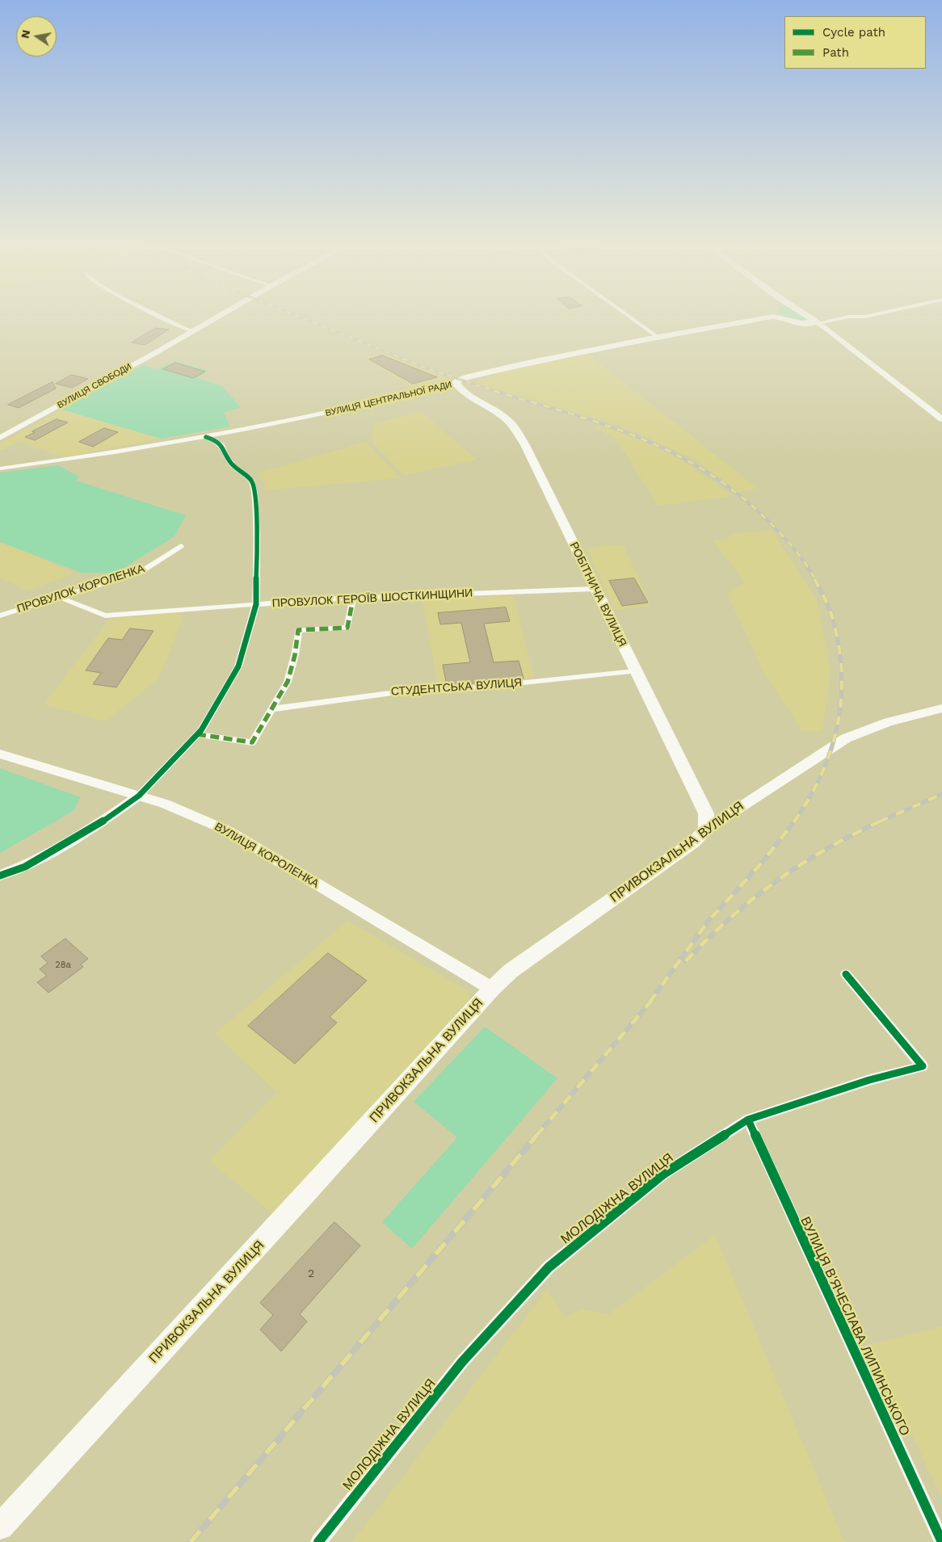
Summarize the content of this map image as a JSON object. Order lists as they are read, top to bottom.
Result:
{
  "streets": {
    "main road": [
      "ВУЛИЦЯ СВОБОДИ",
      "ВУЛИЦЯ ЦЕНТРАЛЬНОЇ РАДИ",
      "РОБІТНИЧА ВУЛИЦЯ",
      "ПРИВОКЗАЛЬНА ВУЛИЦЯ",
      "ВУЛИЦЯ КОРОЛЕНКА"
    ],
    "street": [
      "ПРОВУЛОК КОРОЛЕНКА",
      "ПРОВУЛОК ГЕРОЇВ ШОСТКИНЩИНИ",
      "СТУДЕНТСЬКА ВУЛИЦЯ",
      "МОЛОДІЖНА ВУЛИЦЯ",
      "ВУЛИЦЯ В'ЯЧЕСЛАВА ЛИПИНСЬКОГО"
    ]
  },
  "crossings": [
    ["ВУЛИЦЯ ЦЕНТРАЛЬНОЇ РАДИ", "РОБІТНИЧА ВУЛИЦЯ"],
    ["ПРОВУЛОК КОРОЛЕНКА", "ПРОВУЛОК ГЕРОЇВ ШОСТКИНЩИНИ"],
    ["РОБІТНИЧА ВУЛИЦЯ", "ПРОВУЛОК ГЕРОЇВ ШОСТКИНЩИНИ"],
    ["РОБІТНИЧА ВУЛИЦЯ", "СТУДЕНТСЬКА ВУЛИЦЯ"],
    ["РОБІТНИЧА ВУЛИЦЯ", "ПРИВОКЗАЛЬНА ВУЛИЦЯ"],
    ["ПРИВОКЗАЛЬНА ВУЛИЦЯ", "ВУЛИЦЯ КОРОЛЕНКА"],
    ["МОЛОДІЖНА ВУЛИЦЯ", "ВУЛИЦЯ В'ЯЧЕСЛАВА ЛИПИНСЬКОГО"]
  ],
  "house_numbers": ["28а", "2"],
  "legend": ["Cycle path", "Path"],
  "north": "left"
}
